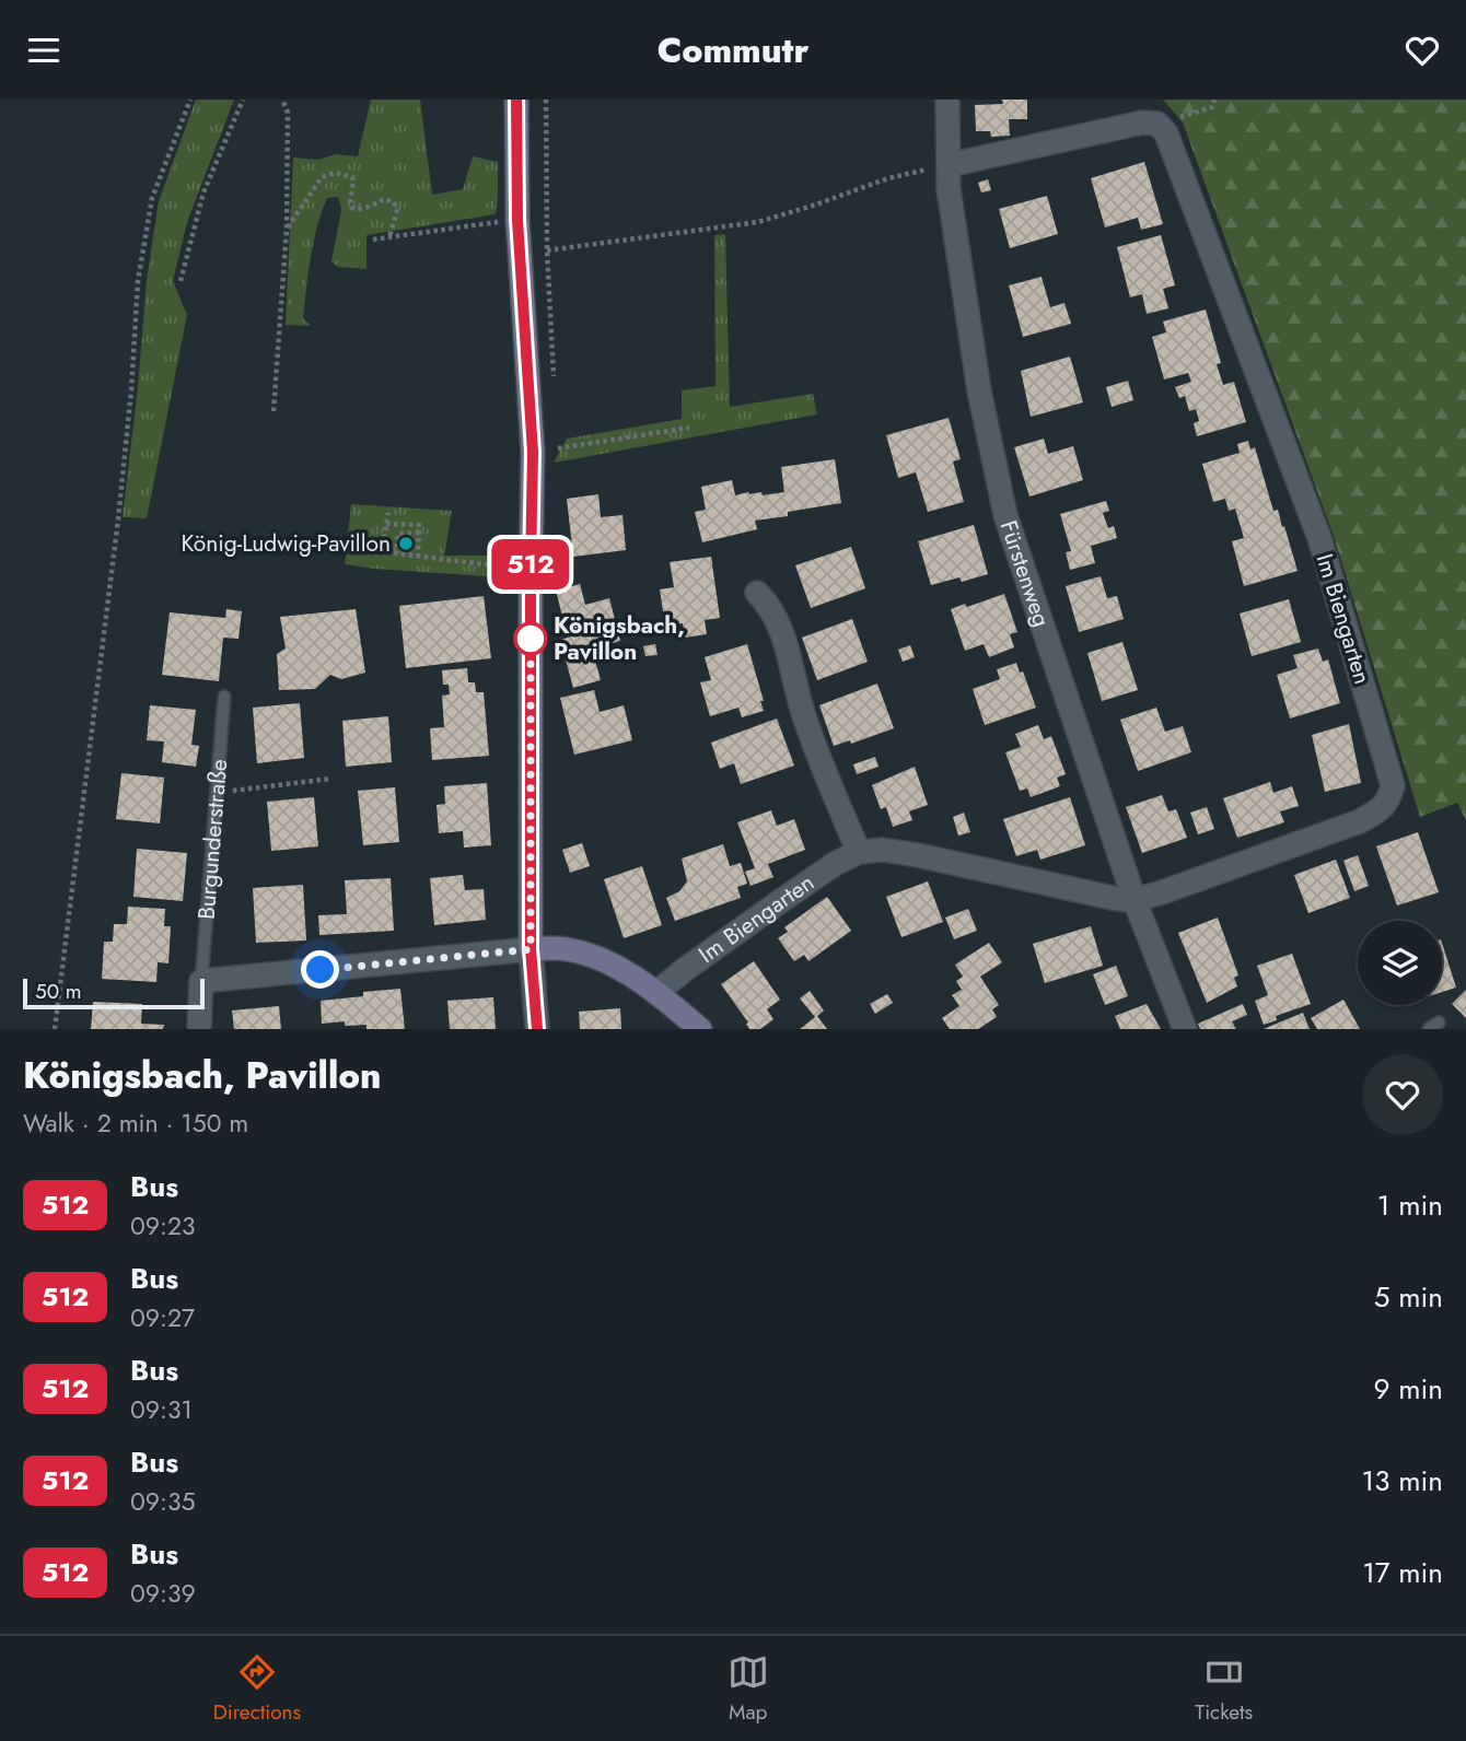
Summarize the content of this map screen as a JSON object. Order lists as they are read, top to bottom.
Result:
{
  "streets": {
    "street": ["Fürstenweg", "Im Biengarten", "Burgunderstraße"]
  },
  "crossings": [
    ["Fürstenweg", "Im Biengarten"]
  ],
  "places": ["König-Ludwig-Pavillon", "Königsbach, Pavillon"],
  "lines": ["bus line 512"],
  "scale_bar": "50 m",
  "page": {
    "header": "Commutr",
    "on_map": "512",
    "scale": "50 m",
    "heading": ["Königsbach, Pavillon", "Walk · 2 min · 150 m"],
    "list": [
      {
        "mark": "512",
        "name": "Bus",
        "note": "09:23",
        "value": "1 min"
      },
      {
        "mark": "512",
        "name": "Bus",
        "note": "09:27",
        "value": "5 min"
      },
      {
        "mark": "512",
        "name": "Bus",
        "note": "09:31",
        "value": "9 min"
      },
      {
        "mark": "512",
        "name": "Bus",
        "note": "09:35",
        "value": "13 min"
      },
      {
        "mark": "512",
        "name": "Bus",
        "note": "09:39",
        "value": "17 min"
      }
    ],
    "tabs": ["Directions", "Map", "Tickets"]
  }
}
